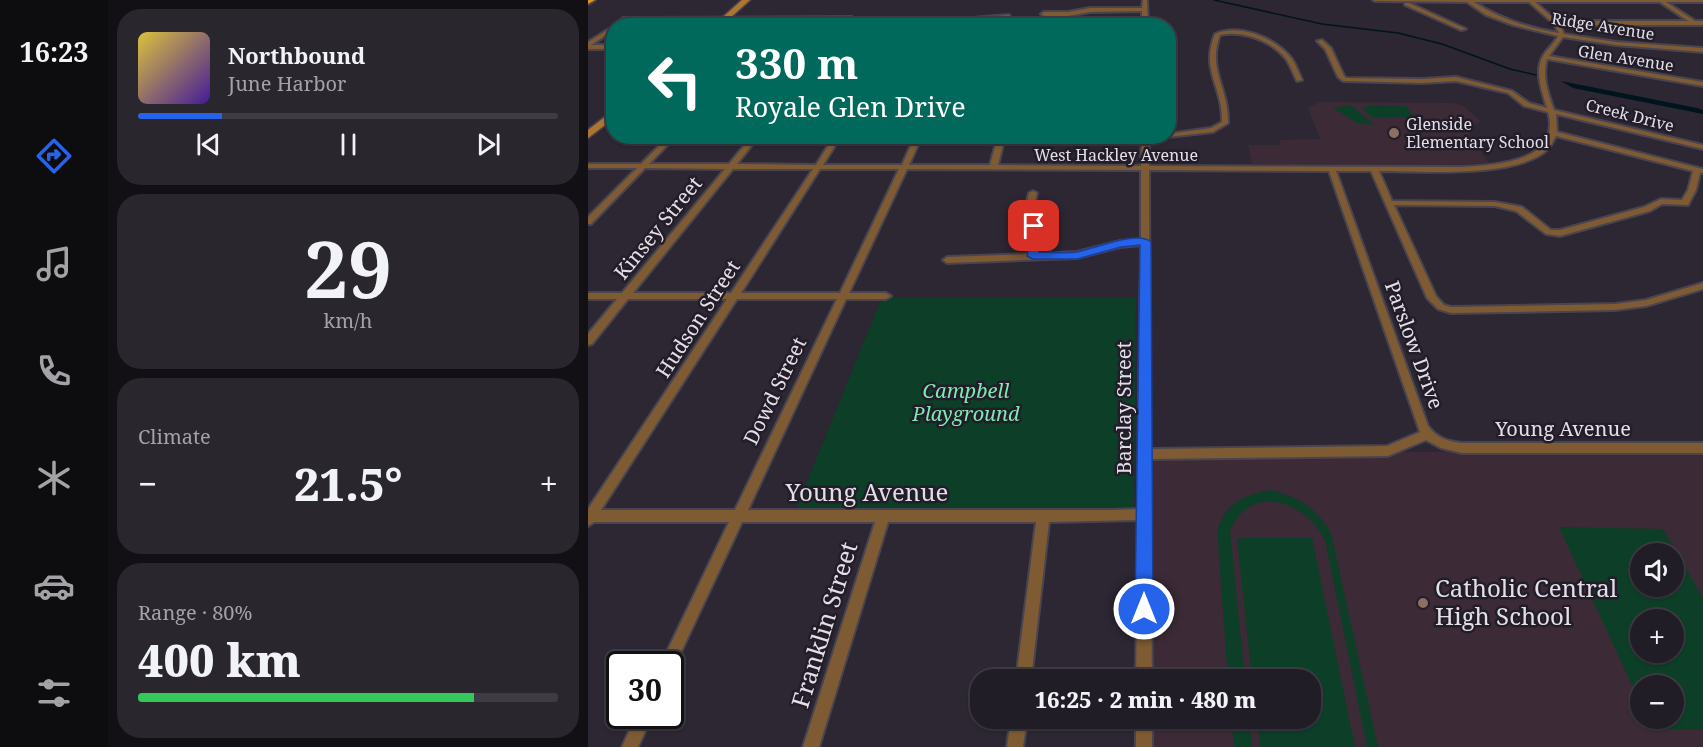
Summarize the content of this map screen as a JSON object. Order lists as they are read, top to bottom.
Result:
{
  "streets": {
    "street": [
      "Ridge Avenue",
      "Glen Avenue",
      "Creek Drive",
      "West Hackley Avenue",
      "Kinsey Street",
      "Hudson Street",
      "Parslow Drive",
      "Dowd Street",
      "Barclay Street",
      "Young Avenue",
      "Franklin Street"
    ]
  },
  "crossings": [
    ["West Hackley Avenue", "Kinsey Street"],
    ["West Hackley Avenue", "Hudson Street"],
    ["West Hackley Avenue", "Parslow Drive"],
    ["West Hackley Avenue", "Dowd Street"],
    ["West Hackley Avenue", "Barclay Street"],
    ["Hudson Street", "Young Avenue"],
    ["Parslow Drive", "Barclay Street"],
    ["Parslow Drive", "Young Avenue"],
    ["Dowd Street", "Young Avenue"],
    ["Barclay Street", "Young Avenue"],
    ["Young Avenue", "Franklin Street"]
  ],
  "parks": ["Campbell Playground"],
  "places": ["Glenside Elementary School", "Catholic Central High School"],
  "page": {
    "tabs": "16:23",
    "turn": ["330 m", "Royale Glen Drive"],
    "song": ["Northbound", "June Harbor"],
    "tile": [
      ["29", "km/h"],
      "Climate",
      ["Range · 80%", "400 km"]
    ],
    "heat": ["−", "21.5°", "+"],
    "map_buttons": ["+", "−"],
    "limit": "30",
    "trip": "16:25 · 2 min · 480 m"
  }
}
